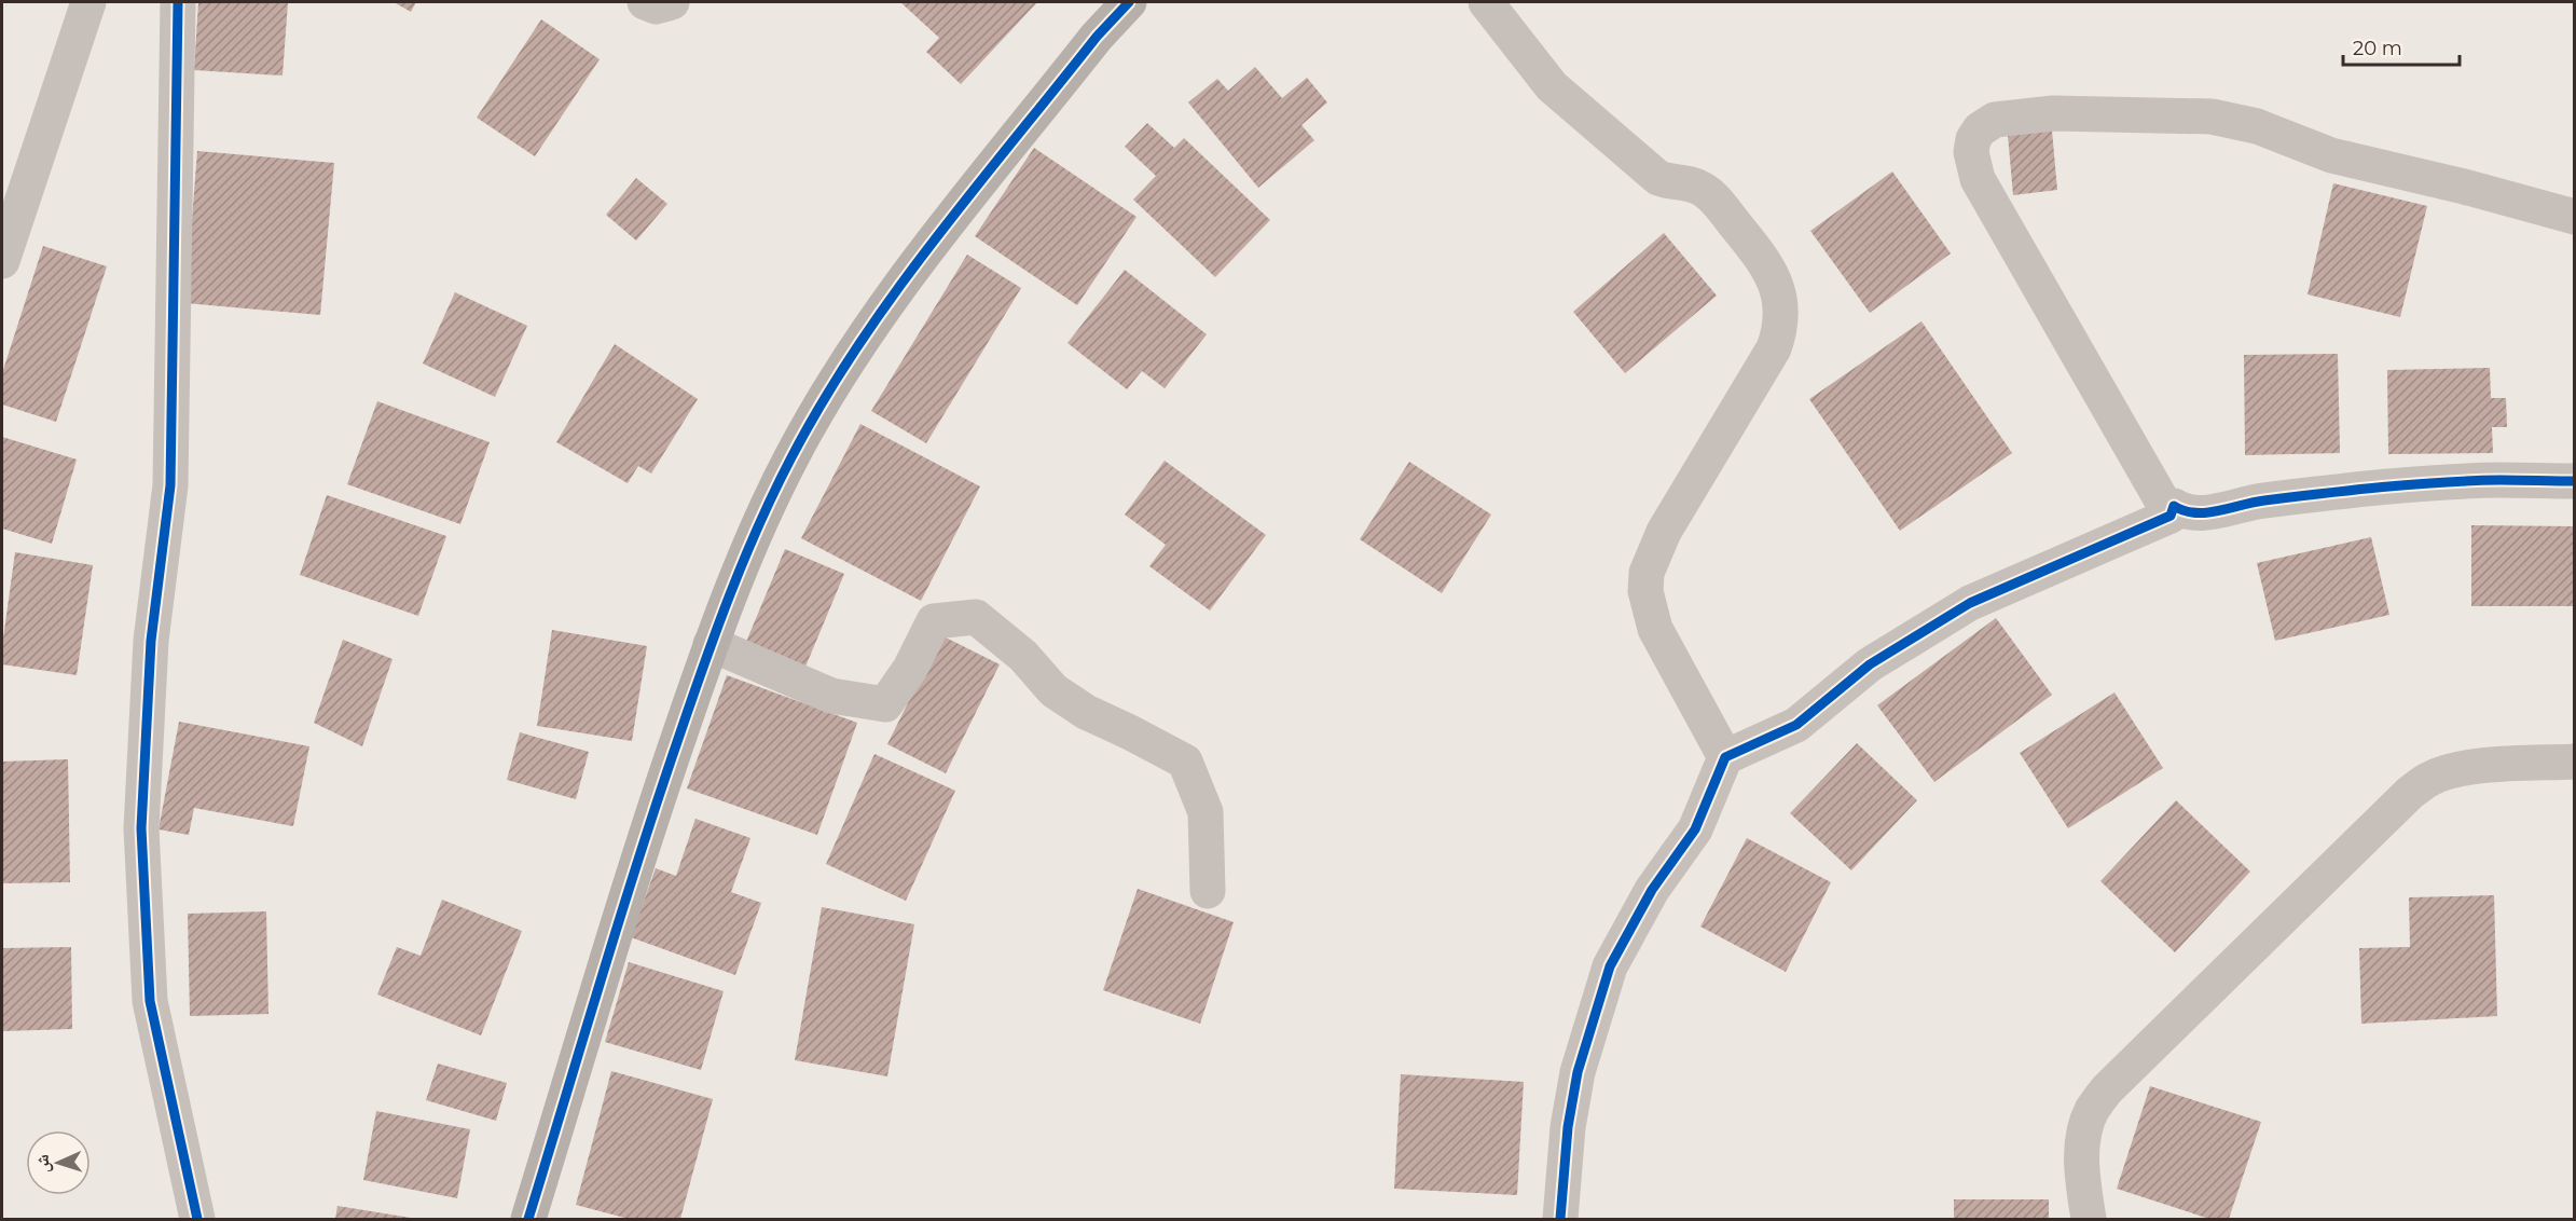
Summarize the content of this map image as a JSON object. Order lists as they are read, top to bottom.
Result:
{
  "scale_bar": "20 m",
  "north": "left"
}
